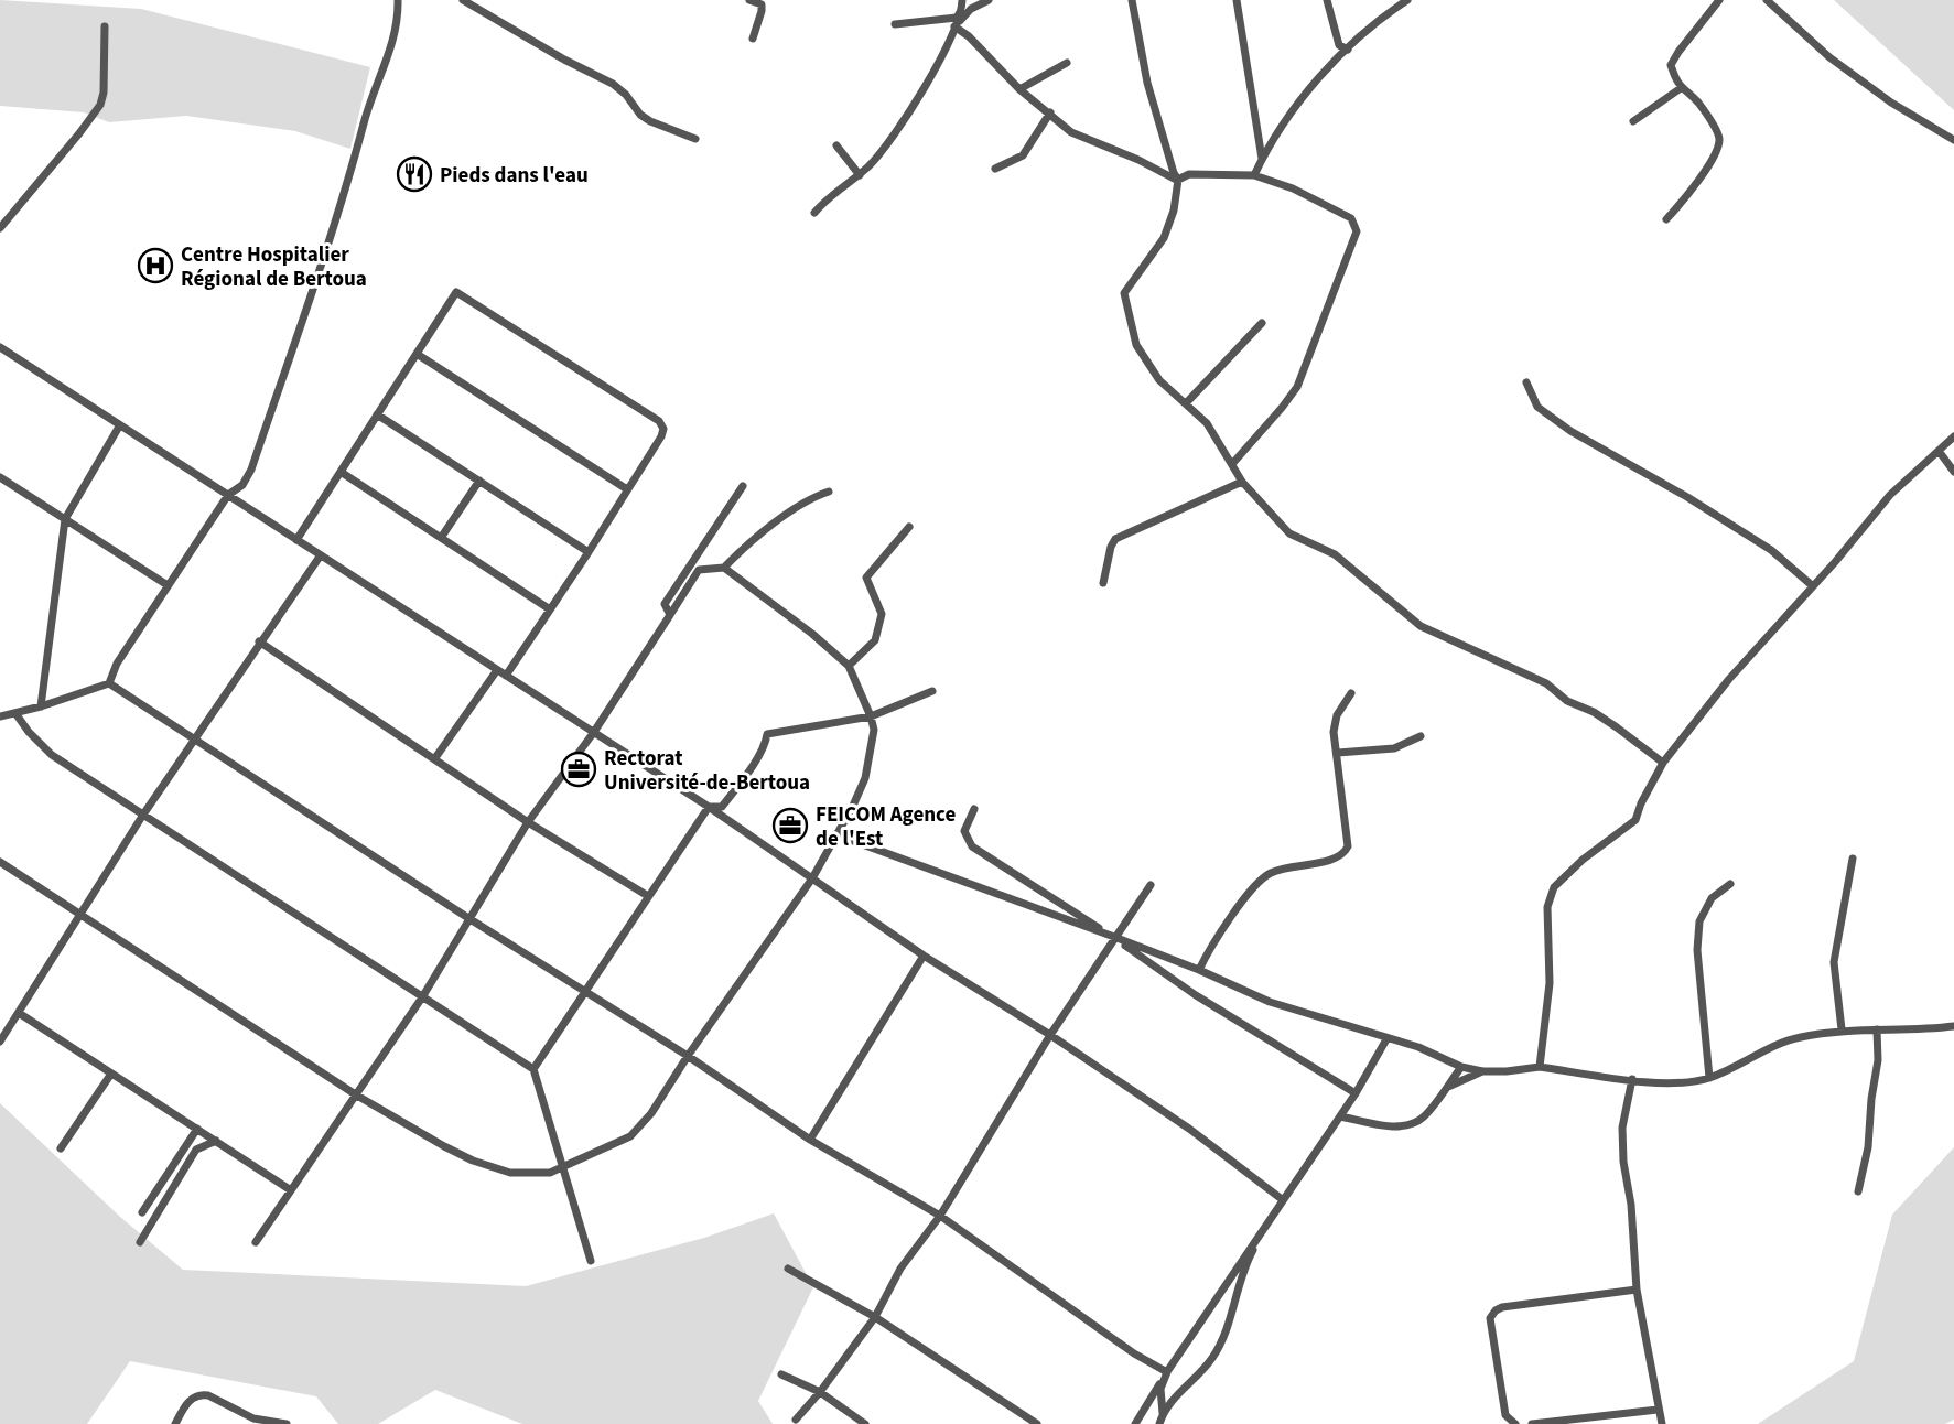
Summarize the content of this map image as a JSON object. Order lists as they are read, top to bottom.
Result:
{
  "places": {
    "restaurant": ["Pieds dans l'eau"],
    "hospital": ["Centre Hospitalier Régional de Bertoua"],
    "office": ["Rectorat Université-de-Bertoua", "FEICOM Agence de l'Est"]
  }
}
